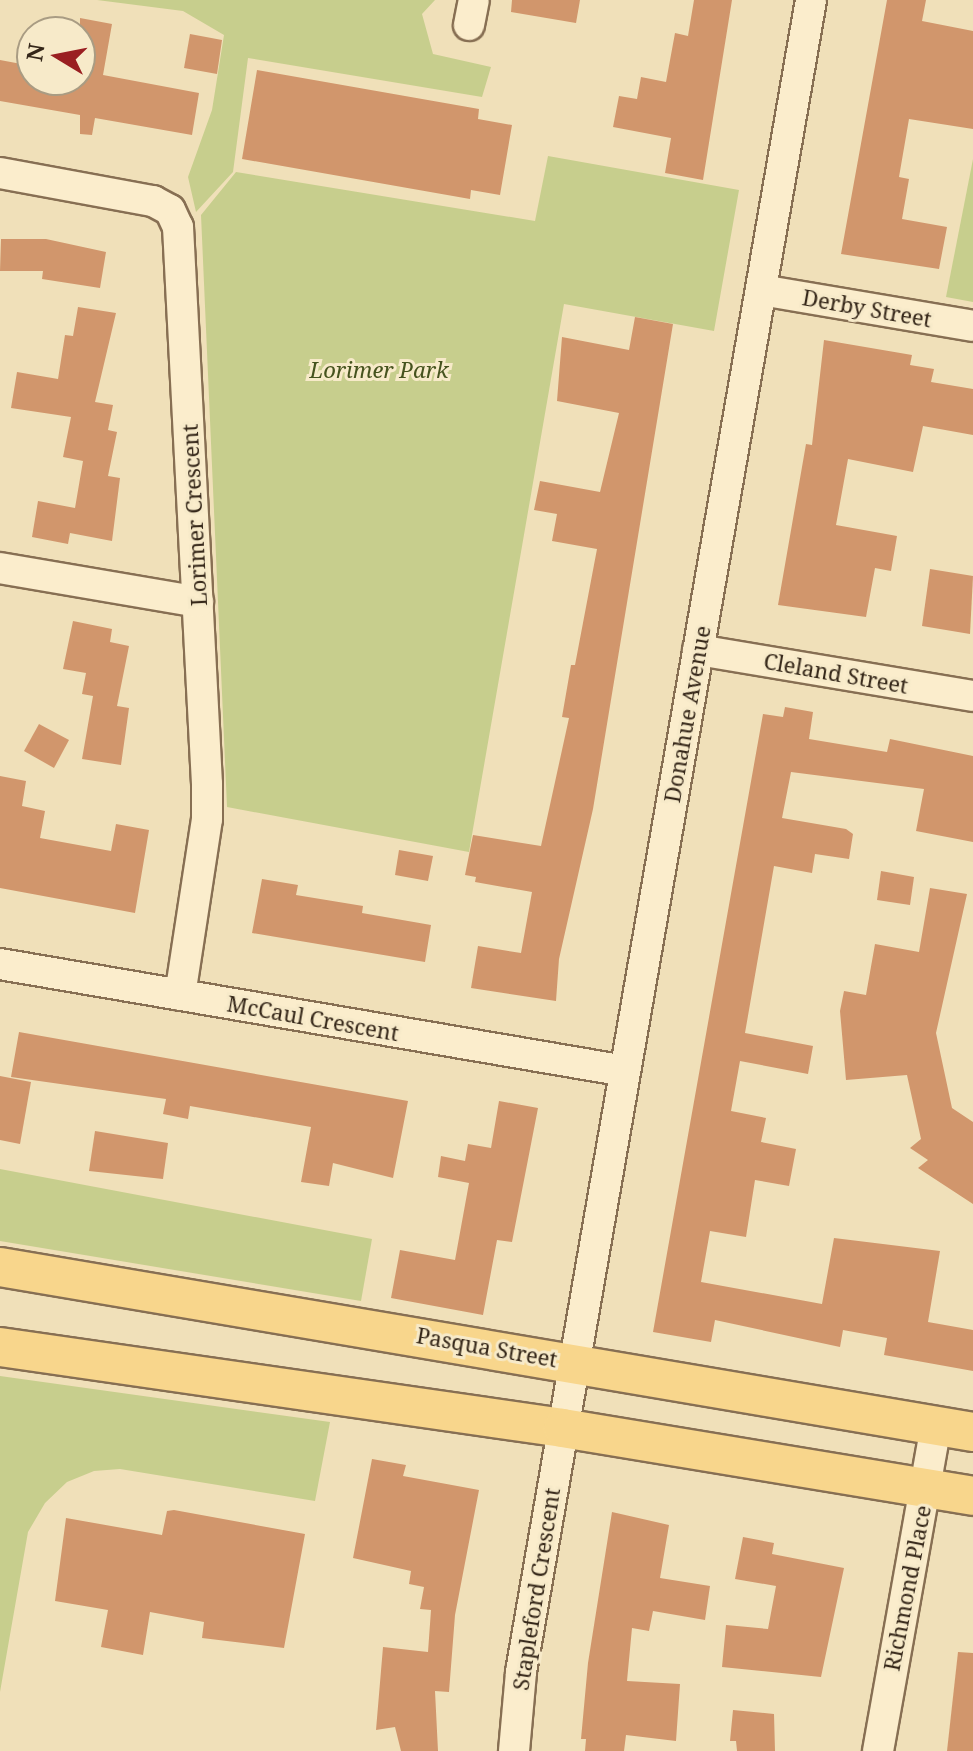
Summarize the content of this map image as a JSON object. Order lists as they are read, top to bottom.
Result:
{
  "streets": {
    "main road": ["Pasqua Street"],
    "street": [
      "Derby Street",
      "Lorimer Crescent",
      "Cleland Street",
      "Donahue Avenue",
      "McCaul Crescent",
      "Richmond Place",
      "Stapleford Crescent"
    ]
  },
  "crossings": [
    ["Derby Street", "Donahue Avenue"],
    ["Lorimer Crescent", "McCaul Crescent"],
    ["Cleland Street", "Donahue Avenue"],
    ["Donahue Avenue", "McCaul Crescent"],
    ["Donahue Avenue", "Pasqua Street"],
    ["Donahue Avenue", "Stapleford Crescent"],
    ["Pasqua Street", "Richmond Place"]
  ],
  "parks": ["Lorimer Park"],
  "north": "left"
}
